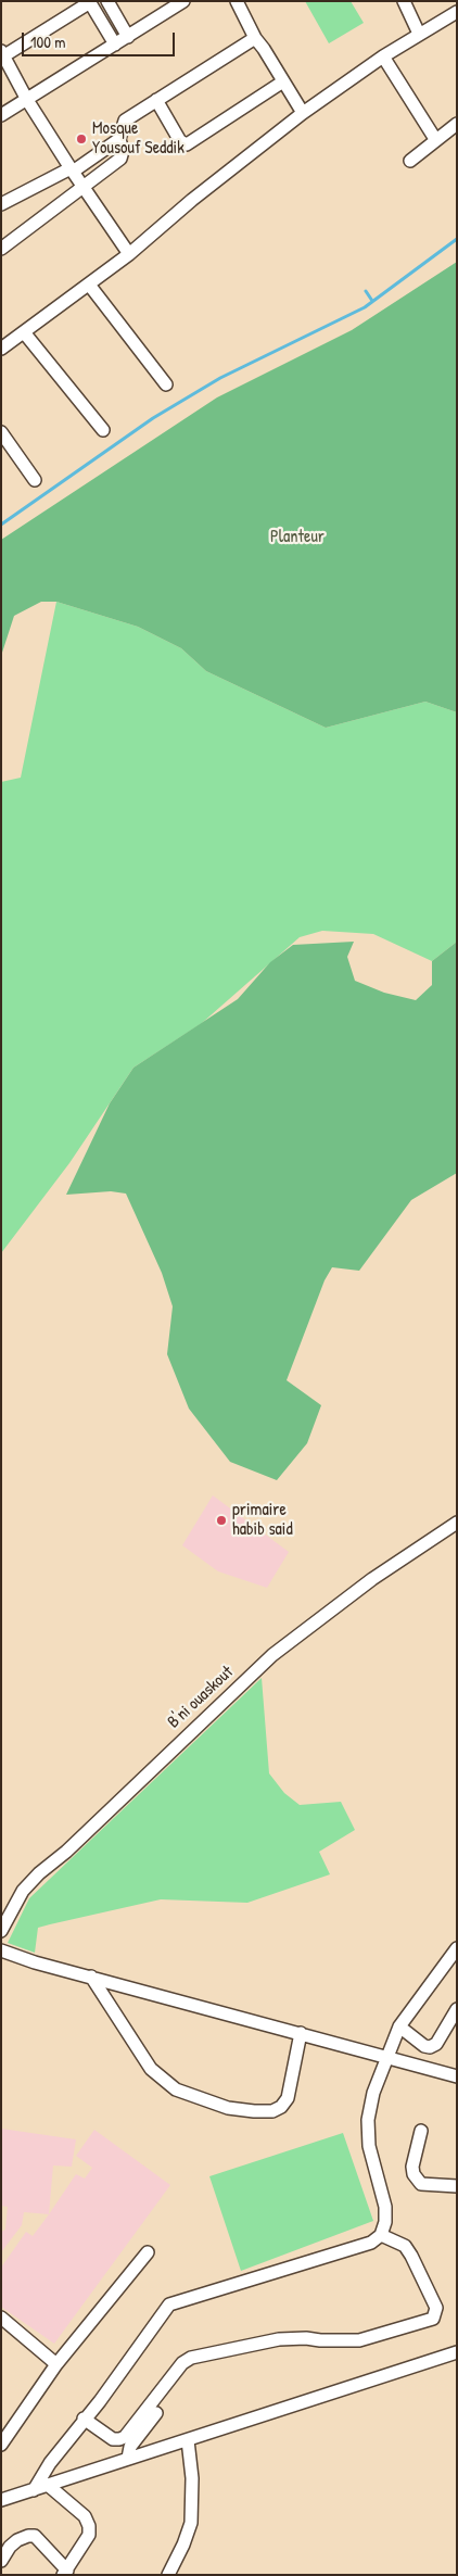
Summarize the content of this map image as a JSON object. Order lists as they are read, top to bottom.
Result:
{
  "streets": {
    "street": ["B'ni ouaskout"]
  },
  "parks": ["Planteur"],
  "places": ["Mosque Yousouf Seddik", "primaire habib said"],
  "scale_bar": "100 m"
}
